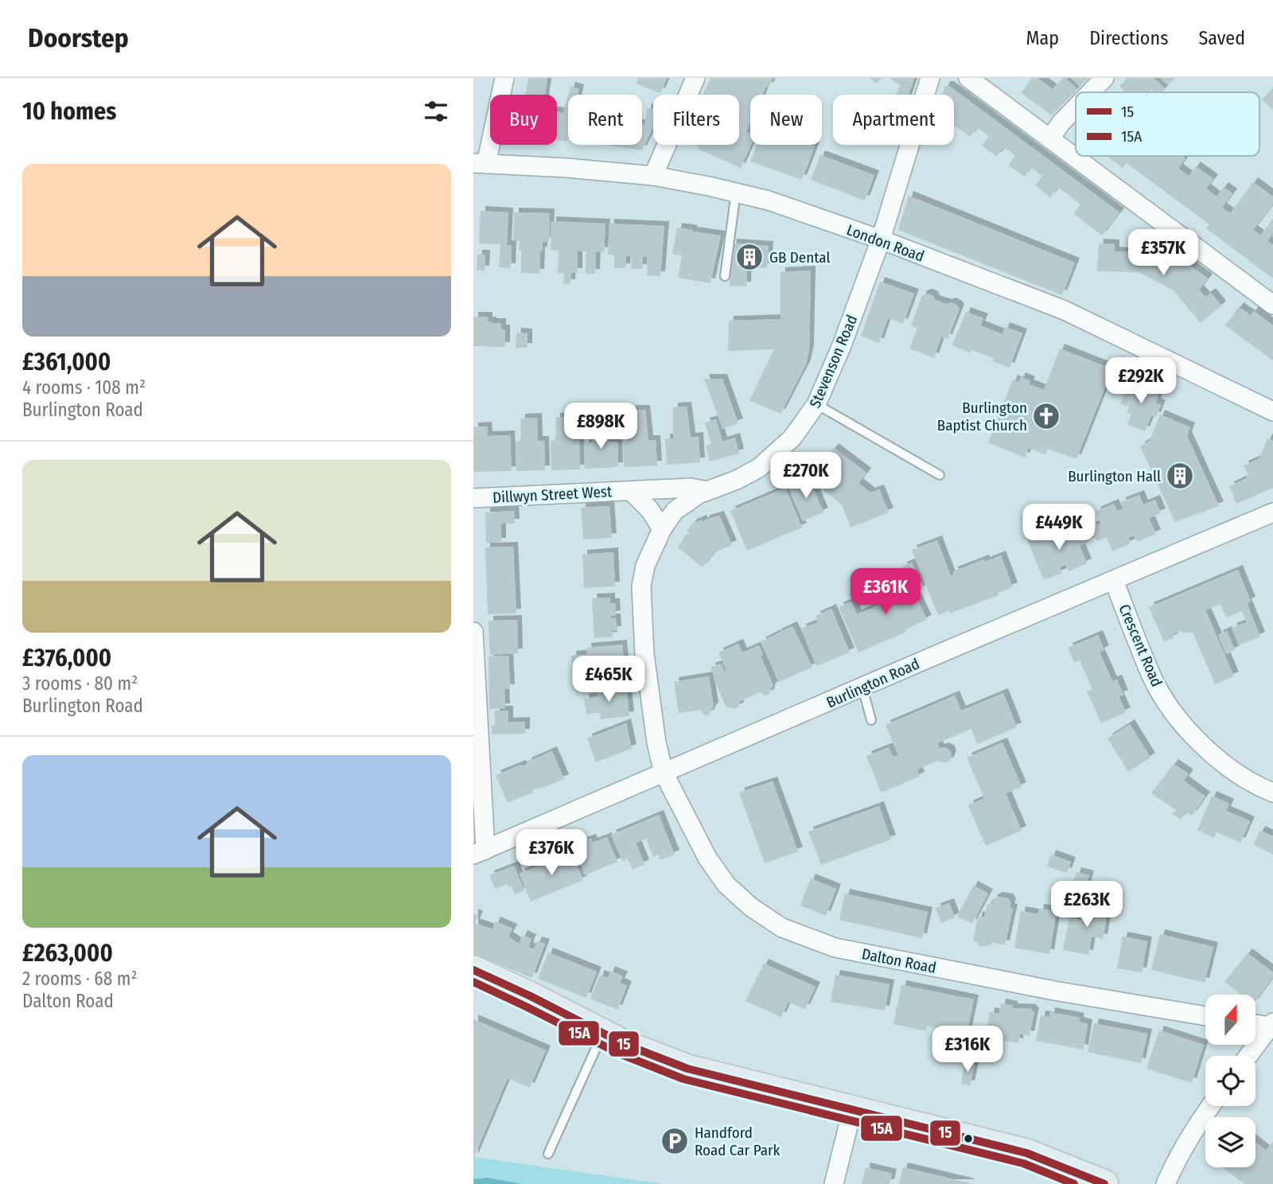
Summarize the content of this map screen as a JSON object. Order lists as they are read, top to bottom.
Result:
{
  "streets": {
    "street": [
      "London Road",
      "Stevenson Road",
      "Dillwyn Street West",
      "Crescent Road",
      "Burlington Road",
      "Dalton Road"
    ]
  },
  "crossings": [
    ["London Road", "Stevenson Road"],
    ["Stevenson Road", "Dillwyn Street West"],
    ["Stevenson Road", "Burlington Road"],
    ["Stevenson Road", "Dalton Road"],
    ["Crescent Road", "Burlington Road"],
    ["Burlington Road", "Dalton Road"]
  ],
  "places": {
    "building": ["GB Dental", "Burlington Hall"],
    "church": ["Burlington Baptist Church"],
    "parking": ["Handford Road Car Park"]
  },
  "lines": ["transit line 15", "transit line 15A"],
  "legend": ["15", "15A"],
  "north": "top",
  "page": {
    "header": "Doorstep",
    "nav": ["Map", "Directions", "Saved"],
    "heading": "10 homes",
    "chip": [
      "Buy",
      "Rent",
      "Filters",
      "New",
      "Apartment"
    ],
    "list": [
      {
        "name": "£361,000",
        "note": "4 rooms · 108 m² · Burlington Road"
      },
      {
        "name": "£376,000",
        "note": "3 rooms · 80 m² · Burlington Road"
      },
      {
        "name": "£263,000",
        "note": "2 rooms · 68 m² · Dalton Road"
      }
    ],
    "price": [
      "£357K",
      "£292K",
      "£898K",
      "£270K",
      "£449K",
      "£361K",
      "£465K",
      "£376K",
      "£263K",
      "£316K"
    ]
  }
}
